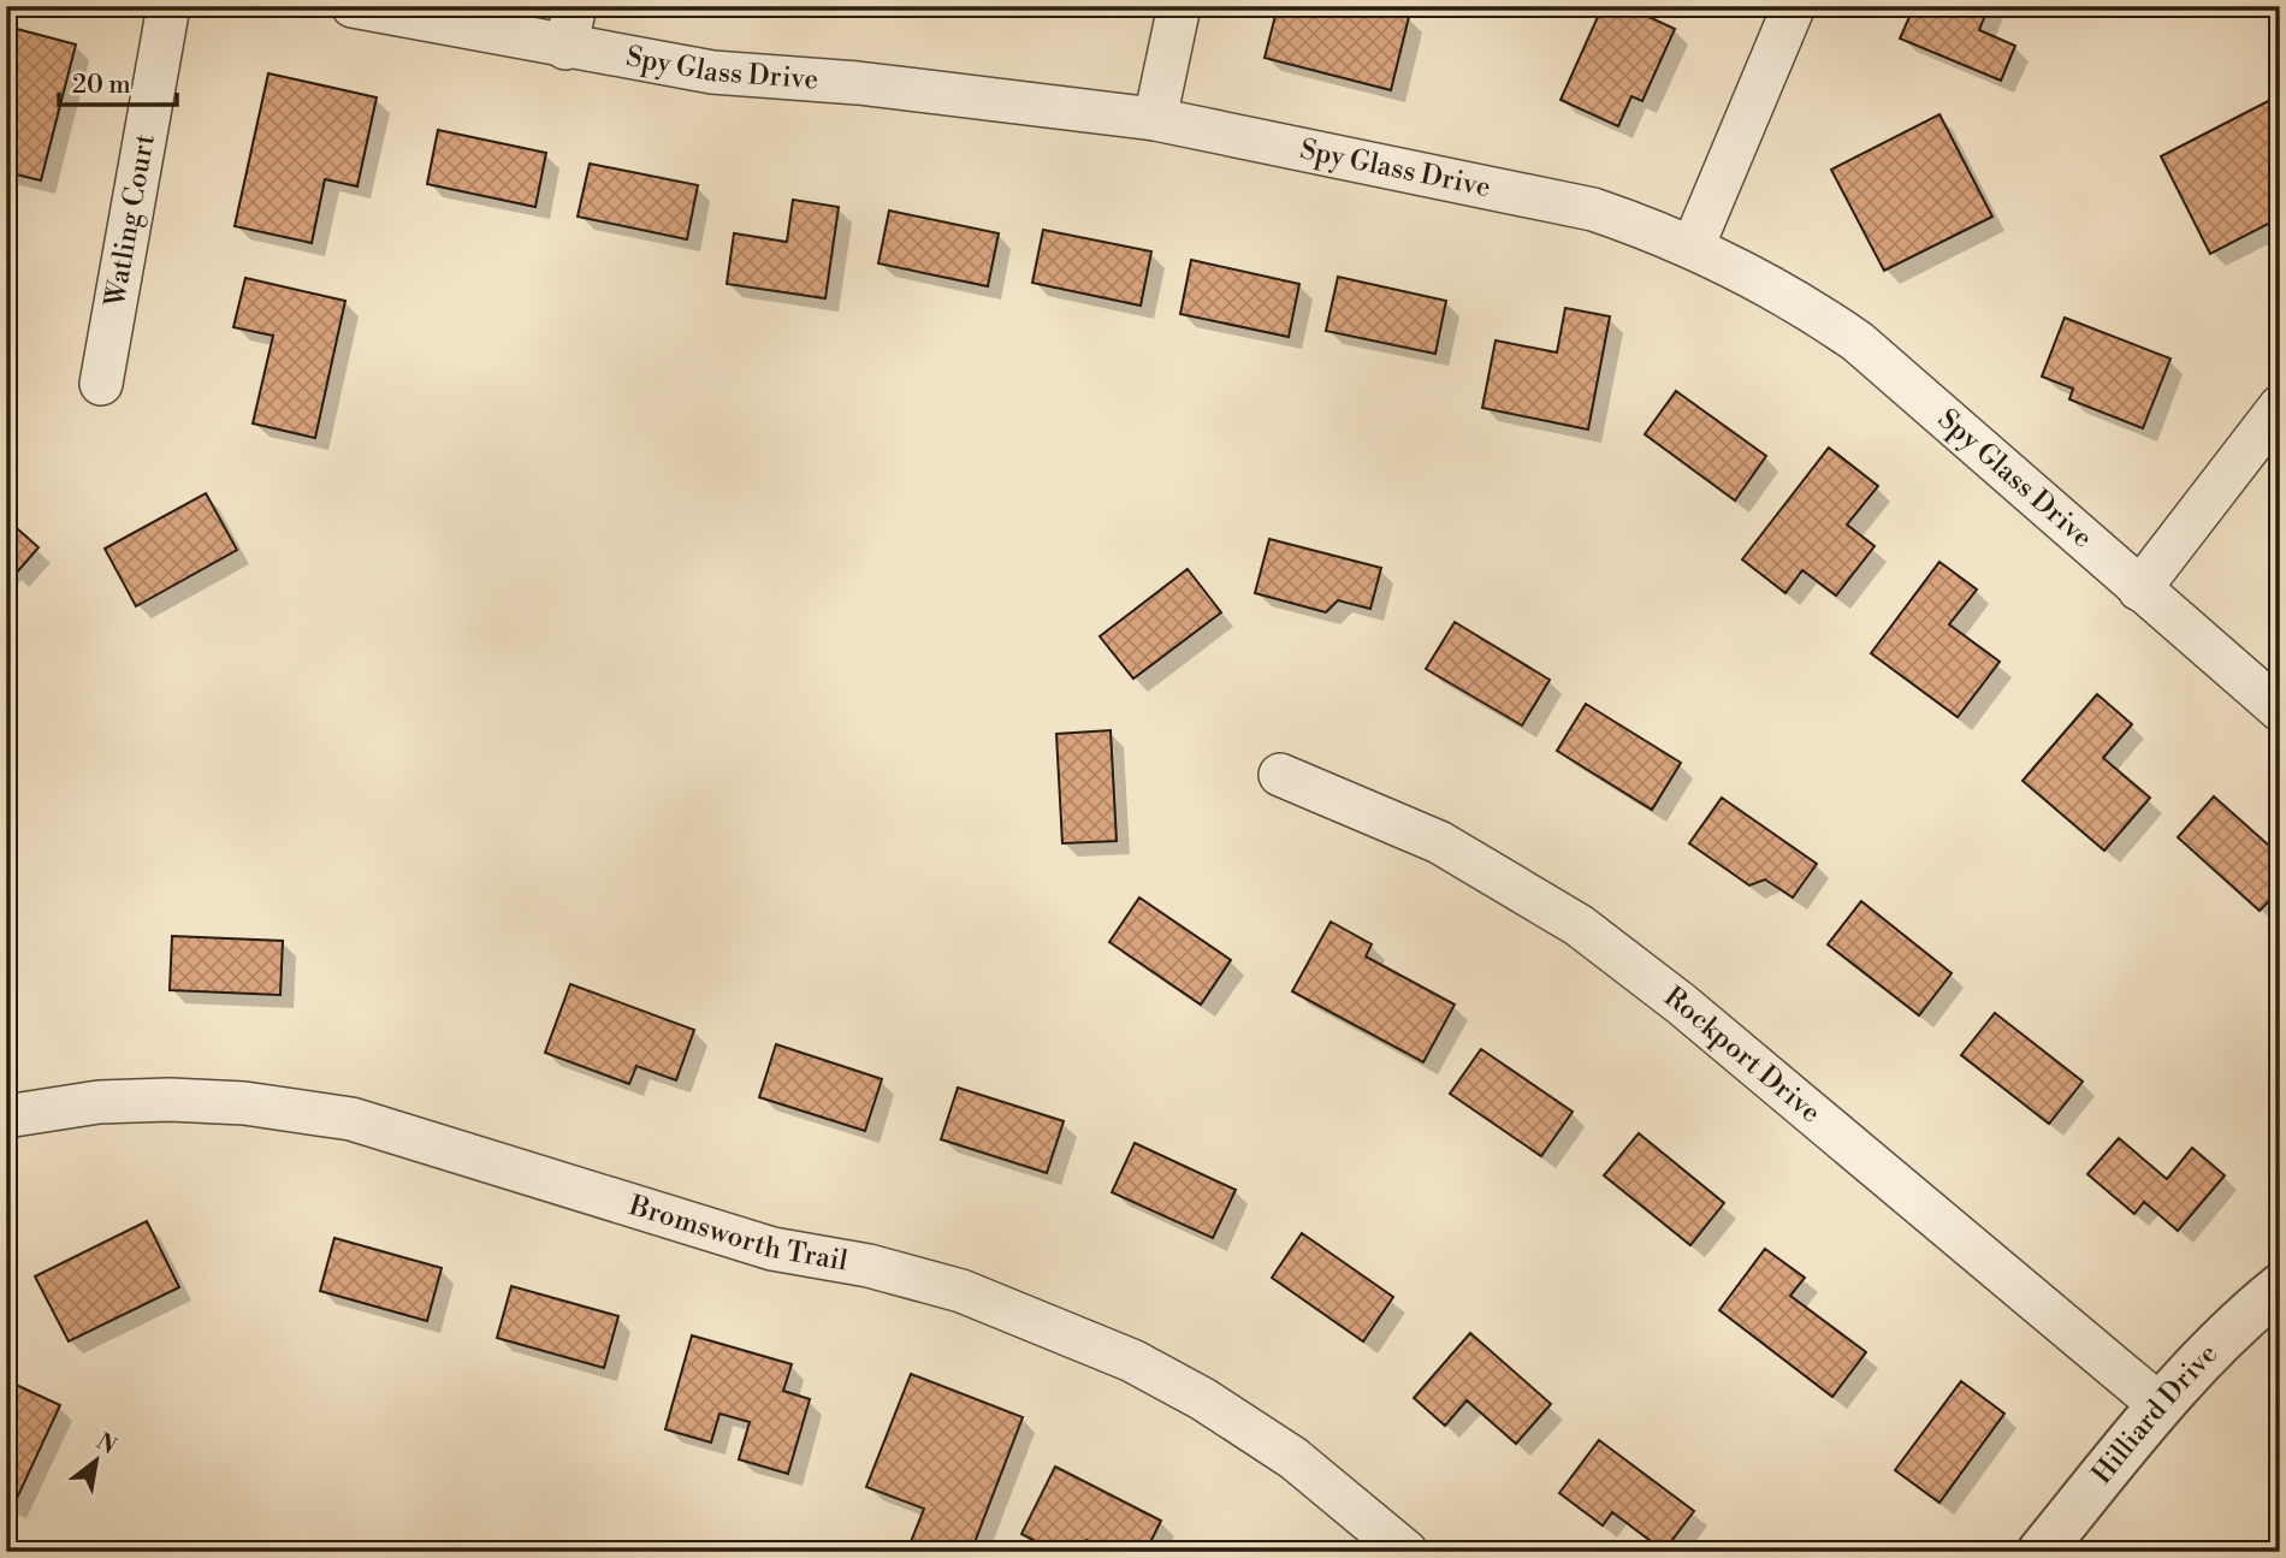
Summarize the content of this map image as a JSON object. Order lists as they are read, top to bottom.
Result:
{
  "streets": {
    "street": [
      "Spy Glass Drive",
      "Watling Court",
      "Rockport Drive",
      "Bromsworth Trail",
      "Hilliard Drive"
    ]
  },
  "crossings": [
    ["Rockport Drive", "Hilliard Drive"]
  ],
  "scale_bar": "20 m",
  "north": "top right"
}
